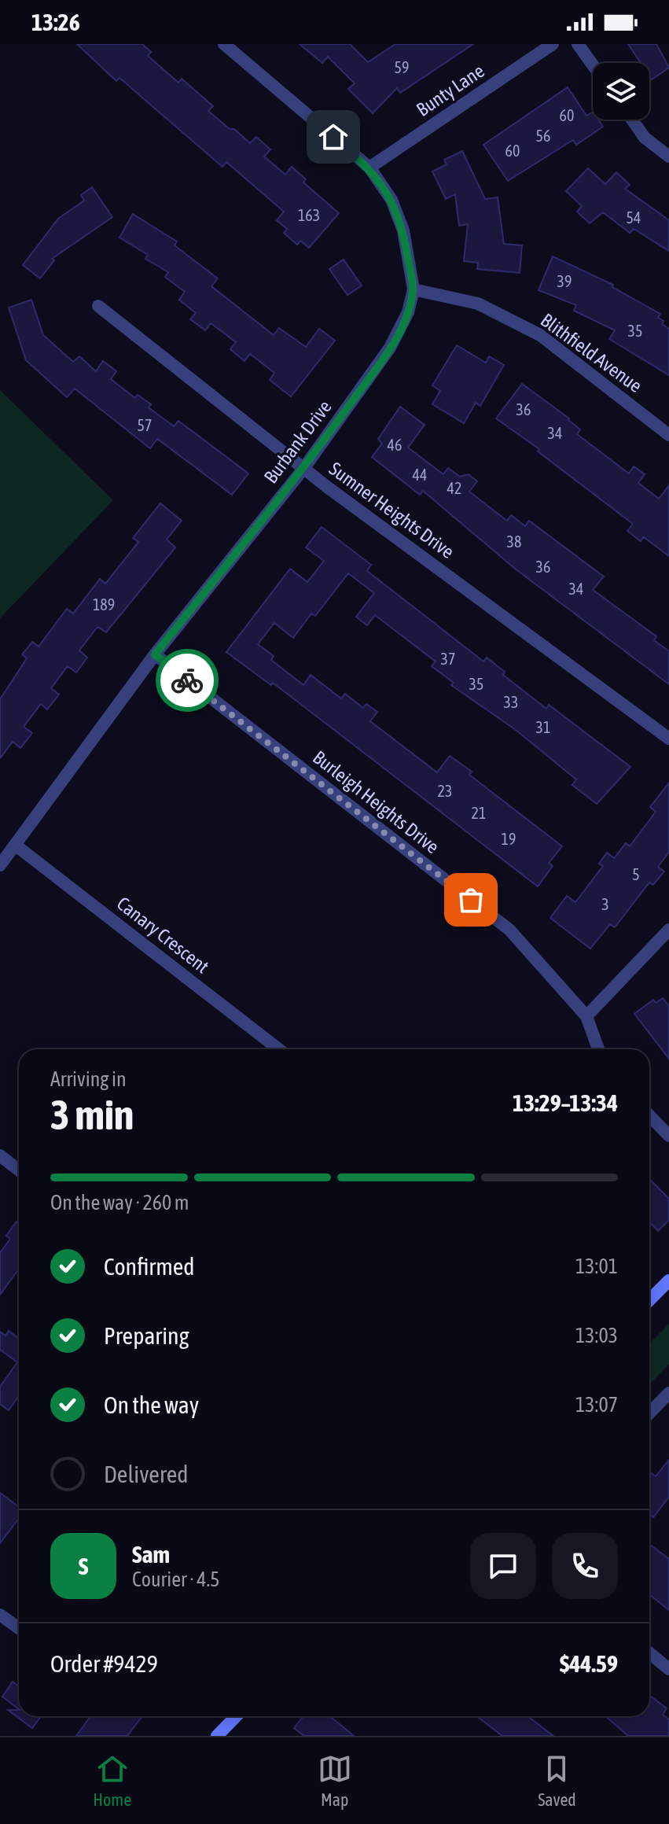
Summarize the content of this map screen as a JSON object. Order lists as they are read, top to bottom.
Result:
{
  "streets": {
    "street": [
      "Bunty Lane",
      "Blithfield Avenue",
      "Burbank Drive",
      "Sumner Heights Drive",
      "Burleigh Heights Drive",
      "Canary Crescent"
    ]
  },
  "crossings": [
    ["Bunty Lane", "Burbank Drive"],
    ["Blithfield Avenue", "Burbank Drive"],
    ["Burbank Drive", "Sumner Heights Drive"],
    ["Burbank Drive", "Burleigh Heights Drive"],
    ["Burbank Drive", "Canary Crescent"]
  ],
  "house_numbers": [
    "59",
    "60",
    "56",
    "60",
    "163",
    "54",
    "39",
    "35",
    "36",
    "57",
    "34",
    "46",
    "44",
    "42",
    "38",
    "36",
    "34",
    "189",
    "37",
    "35",
    "33",
    "31",
    "23",
    "21",
    "19",
    "5",
    "3"
  ],
  "page": {
    "status": "13:26",
    "heading": ["3 min", "Arriving in", "13:29–13:34"],
    "panel": [
      "Sam",
      "Courier · 4.5",
      "Order #9429",
      "$44.59"
    ],
    "bar": "On the way · 260 m",
    "list": [
      ["Confirmed", "13:01"],
      ["Preparing", "13:03"],
      ["On the way", "13:07"],
      "Delivered"
    ],
    "round": "S",
    "tabs": ["Home", "Map", "Saved"]
  }
}
